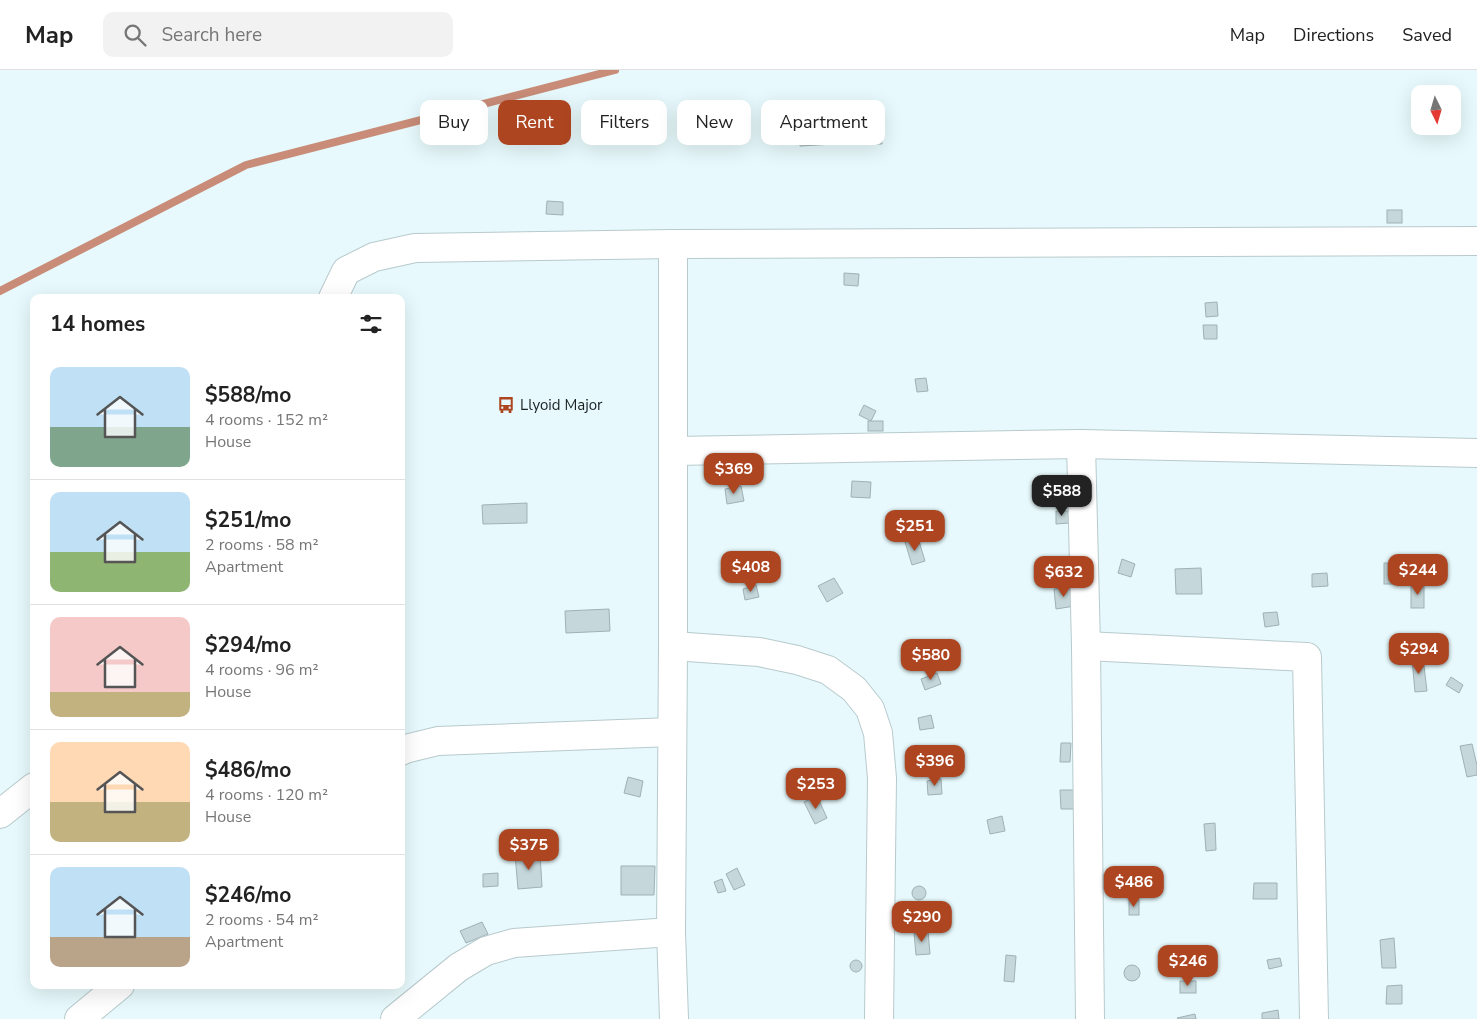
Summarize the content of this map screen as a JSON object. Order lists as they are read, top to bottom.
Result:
{
  "places": {
    "bus stop": ["Llyoid Major"]
  },
  "north": "bottom",
  "page": {
    "header": "Map",
    "search": "Search here",
    "nav": ["Map", "Directions", "Saved"],
    "chip": [
      "Buy",
      "Rent",
      "Filters",
      "New",
      "Apartment"
    ],
    "heading": "14 homes",
    "list": [
      {
        "name": "$588/mo",
        "note": "4 rooms · 152 m² · House"
      },
      {
        "name": "$251/mo",
        "note": "2 rooms · 58 m² · Apartment"
      },
      {
        "name": "$294/mo",
        "note": "4 rooms · 96 m² · House"
      },
      {
        "name": "$486/mo",
        "note": "4 rooms · 120 m² · House"
      },
      {
        "name": "$246/mo",
        "note": "2 rooms · 54 m² · Apartment"
      }
    ],
    "price": [
      "$369",
      "$588",
      "$251",
      "$408",
      "$244",
      "$632",
      "$294",
      "$580",
      "$396",
      "$253",
      "$375",
      "$486",
      "$290",
      "$246"
    ]
  }
}
